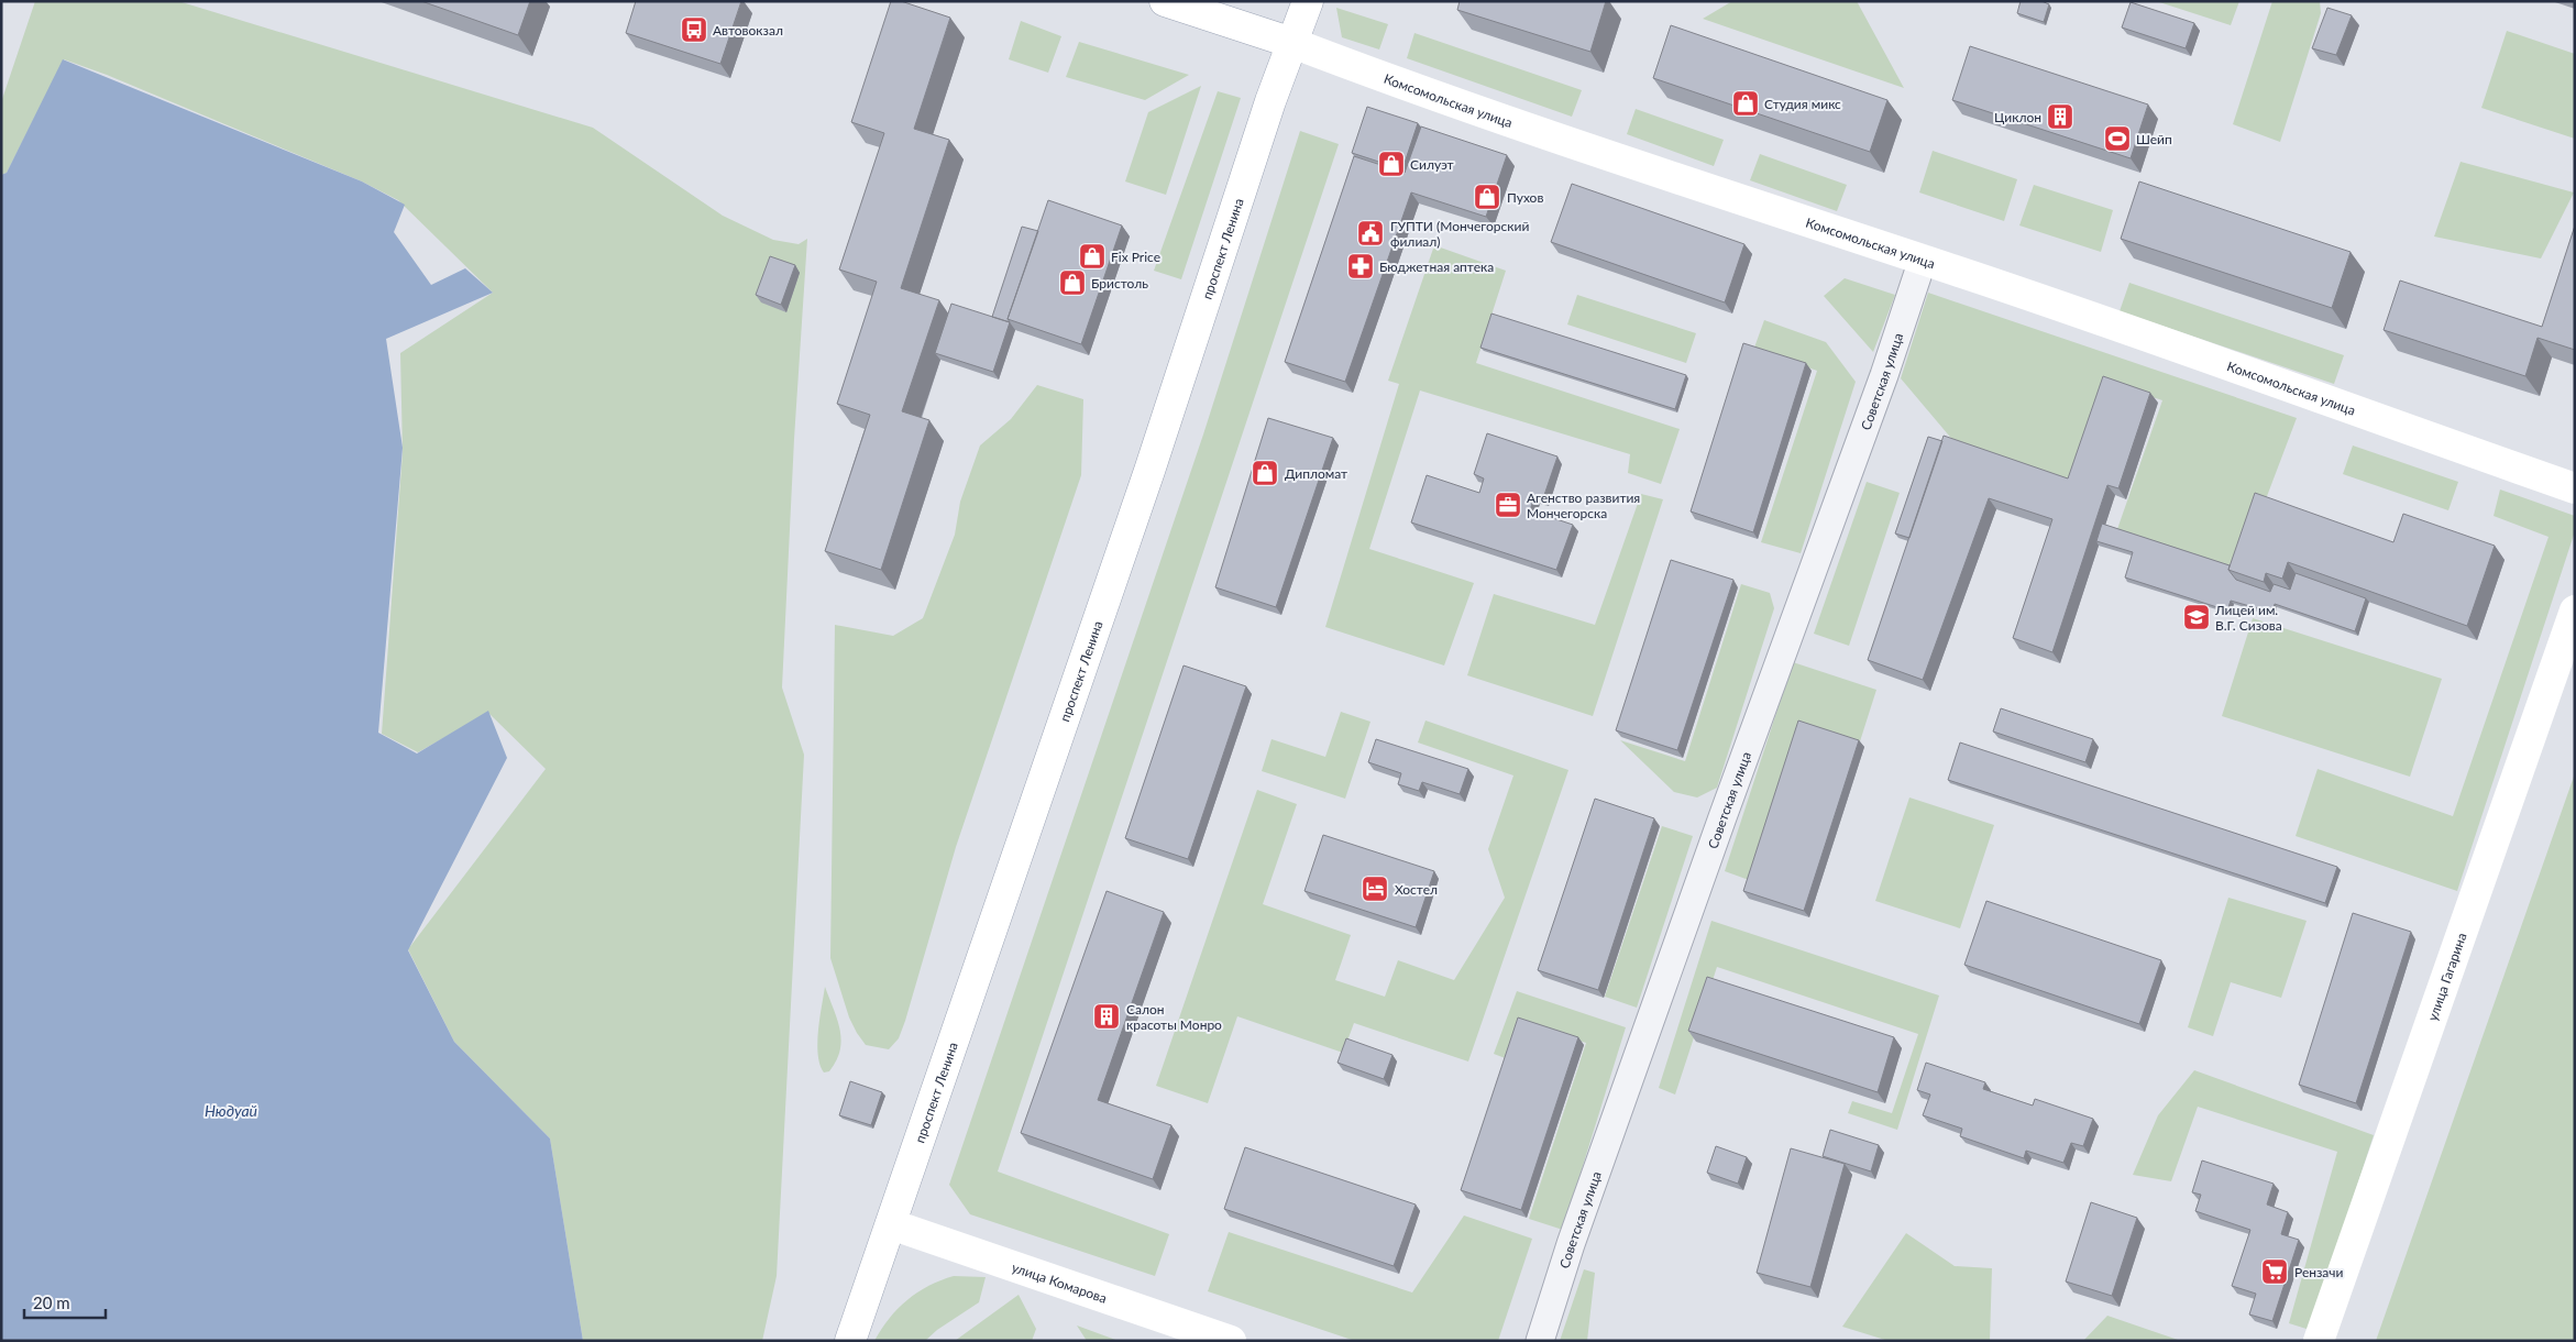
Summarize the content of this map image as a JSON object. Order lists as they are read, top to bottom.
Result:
{
  "streets": {
    "main road": [
      "Комсомольская улица",
      "проспект Ленина",
      "улица Гагарина",
      "улица Комарова"
    ],
    "street": ["Советская улица"]
  },
  "crossings": [
    ["Комсомольская улица", "проспект Ленина"],
    ["Комсомольская улица", "Советская улица"],
    ["проспект Ленина", "улица Комарова"]
  ],
  "water": ["Нюдуай"],
  "places": {
    "bus stop": ["Автовокзал"],
    "shop": [
      "Студия микс",
      "Силуэт",
      "Пухов",
      "Fix Price",
      "Бристоль",
      "Дипломат"
    ],
    "building": ["Циклон", "Салон красоты Монро"],
    "sports": ["Шейп"],
    "public building": ["ГУПТИ (Мончегорский филиал)"],
    "pharmacy": ["Бюджетная аптека"],
    "office": ["Агенство развития Мончегорска"],
    "school or university": ["Лицей им. В.Г. Сизова"],
    "hotel": ["Хостел"],
    "supermarket": ["Рензачи"]
  },
  "scale_bar": "20 m"
}
